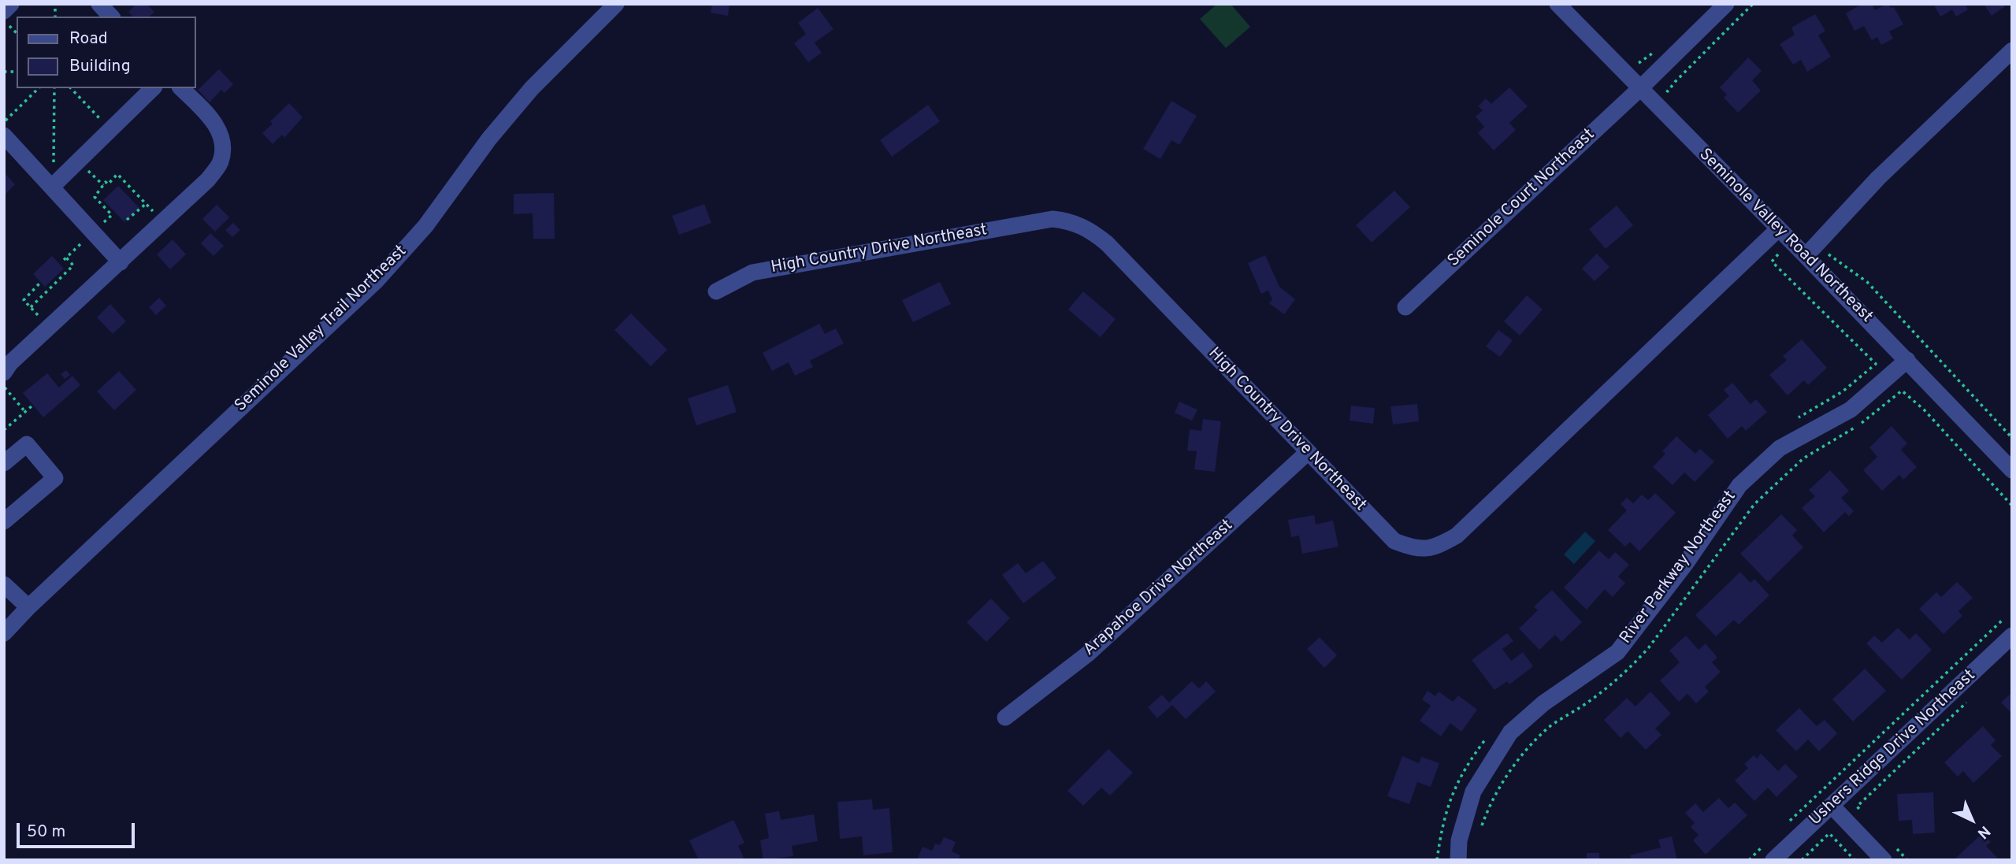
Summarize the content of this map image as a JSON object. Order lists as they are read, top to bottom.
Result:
{
  "streets": {
    "street": [
      "Seminole Court Northeast",
      "Seminole Valley Road Northeast",
      "High Country Drive Northeast",
      "Seminole Valley Trail Northeast",
      "River Parkway Northeast",
      "Arapahoe Drive Northeast",
      "Ushers Ridge Drive Northeast"
    ]
  },
  "crossings": [
    ["Seminole Court Northeast", "Seminole Valley Road Northeast"],
    ["Seminole Valley Road Northeast", "High Country Drive Northeast"],
    ["Seminole Valley Road Northeast", "River Parkway Northeast"],
    ["High Country Drive Northeast", "Arapahoe Drive Northeast"]
  ],
  "legend": ["Road", "Building"],
  "scale_bar": "50 m",
  "north": "bottom right"
}
